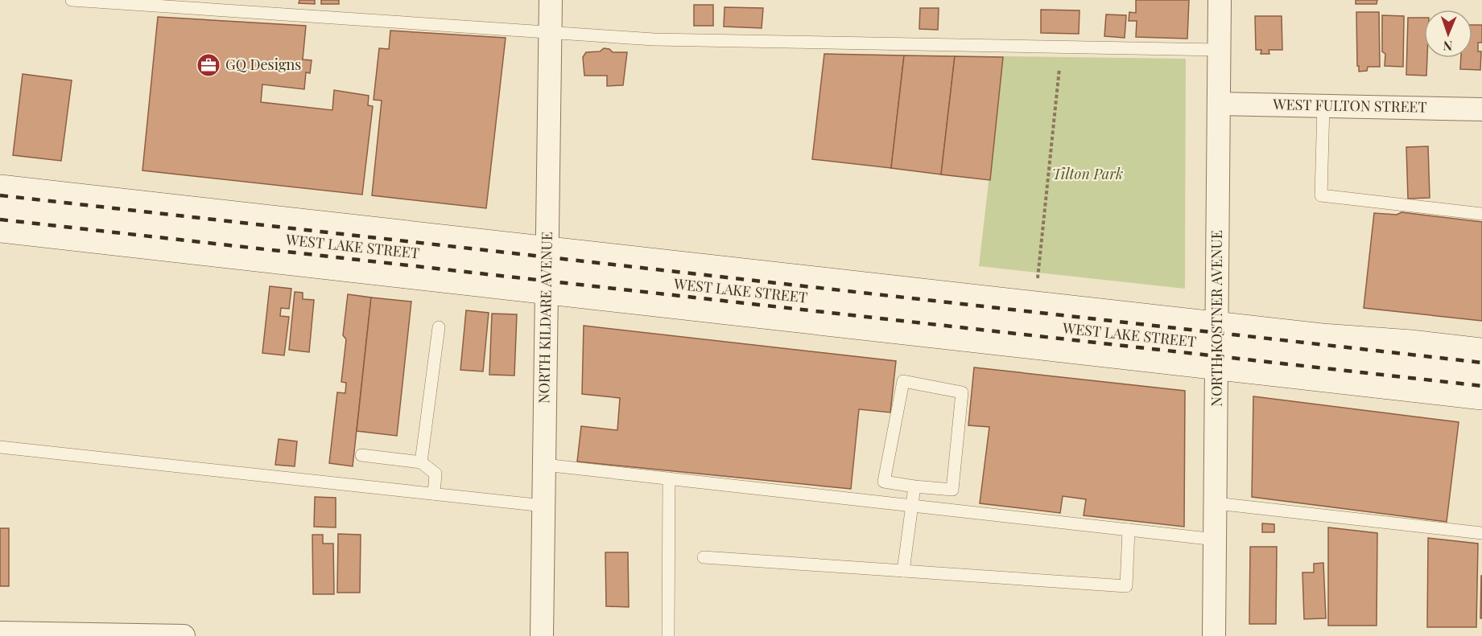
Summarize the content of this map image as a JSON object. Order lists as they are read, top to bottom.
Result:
{
  "streets": {
    "main road": ["WEST LAKE STREET"],
    "street": ["WEST FULTON STREET", "NORTH KILDARE AVENUE", "NORTH KOSTNER AVENUE"]
  },
  "crossings": [
    ["WEST FULTON STREET", "NORTH KOSTNER AVENUE"],
    ["WEST LAKE STREET", "NORTH KILDARE AVENUE"],
    ["WEST LAKE STREET", "NORTH KOSTNER AVENUE"]
  ],
  "parks": ["Tilton Park"],
  "places": {
    "office": ["GQ Designs"]
  },
  "north": "bottom"
}
